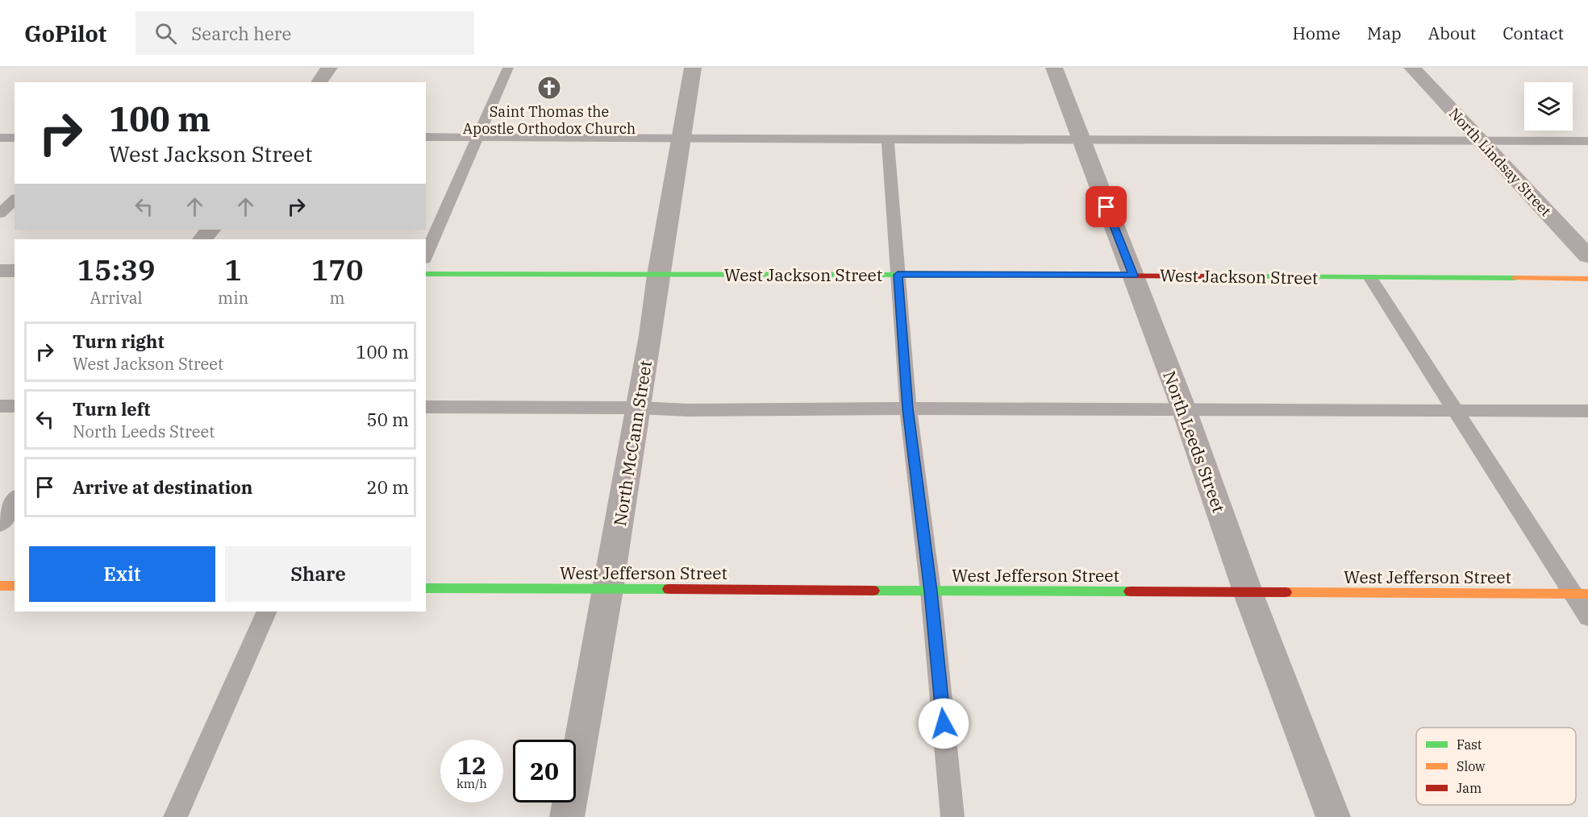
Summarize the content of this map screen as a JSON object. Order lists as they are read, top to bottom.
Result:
{
  "streets": {
    "street": [
      "North Lindsay Street",
      "West Jackson Street",
      "North Leeds Street",
      "North McCann Street",
      "West Jefferson Street"
    ]
  },
  "crossings": [
    ["West Jackson Street", "North Leeds Street"],
    ["West Jackson Street", "North McCann Street"],
    ["North Leeds Street", "West Jefferson Street"],
    ["North McCann Street", "West Jefferson Street"]
  ],
  "places": {
    "church": ["Saint Thomas the Apostle Orthodox Church"]
  },
  "legend": ["Fast", "Slow", "Jam"],
  "page": {
    "header": "GoPilot",
    "search": "Search here",
    "nav": [
      "Home",
      "Map",
      "About",
      "Contact"
    ],
    "turn": ["100 m", "West Jackson Street"],
    "eta": [
      "15:39",
      "Arrival",
      "1",
      "min",
      "170",
      "m"
    ],
    "list": [
      {
        "name": "Turn right",
        "note": "West Jackson Street",
        "value": "100 m"
      },
      {
        "name": "Turn left",
        "note": "North Leeds Street",
        "value": "50 m"
      },
      {
        "name": "Arrive at destination",
        "value": "20 m"
      }
    ],
    "buttons": ["Exit", "Share"],
    "speed": "12 km/h",
    "limit": "20"
  }
}
